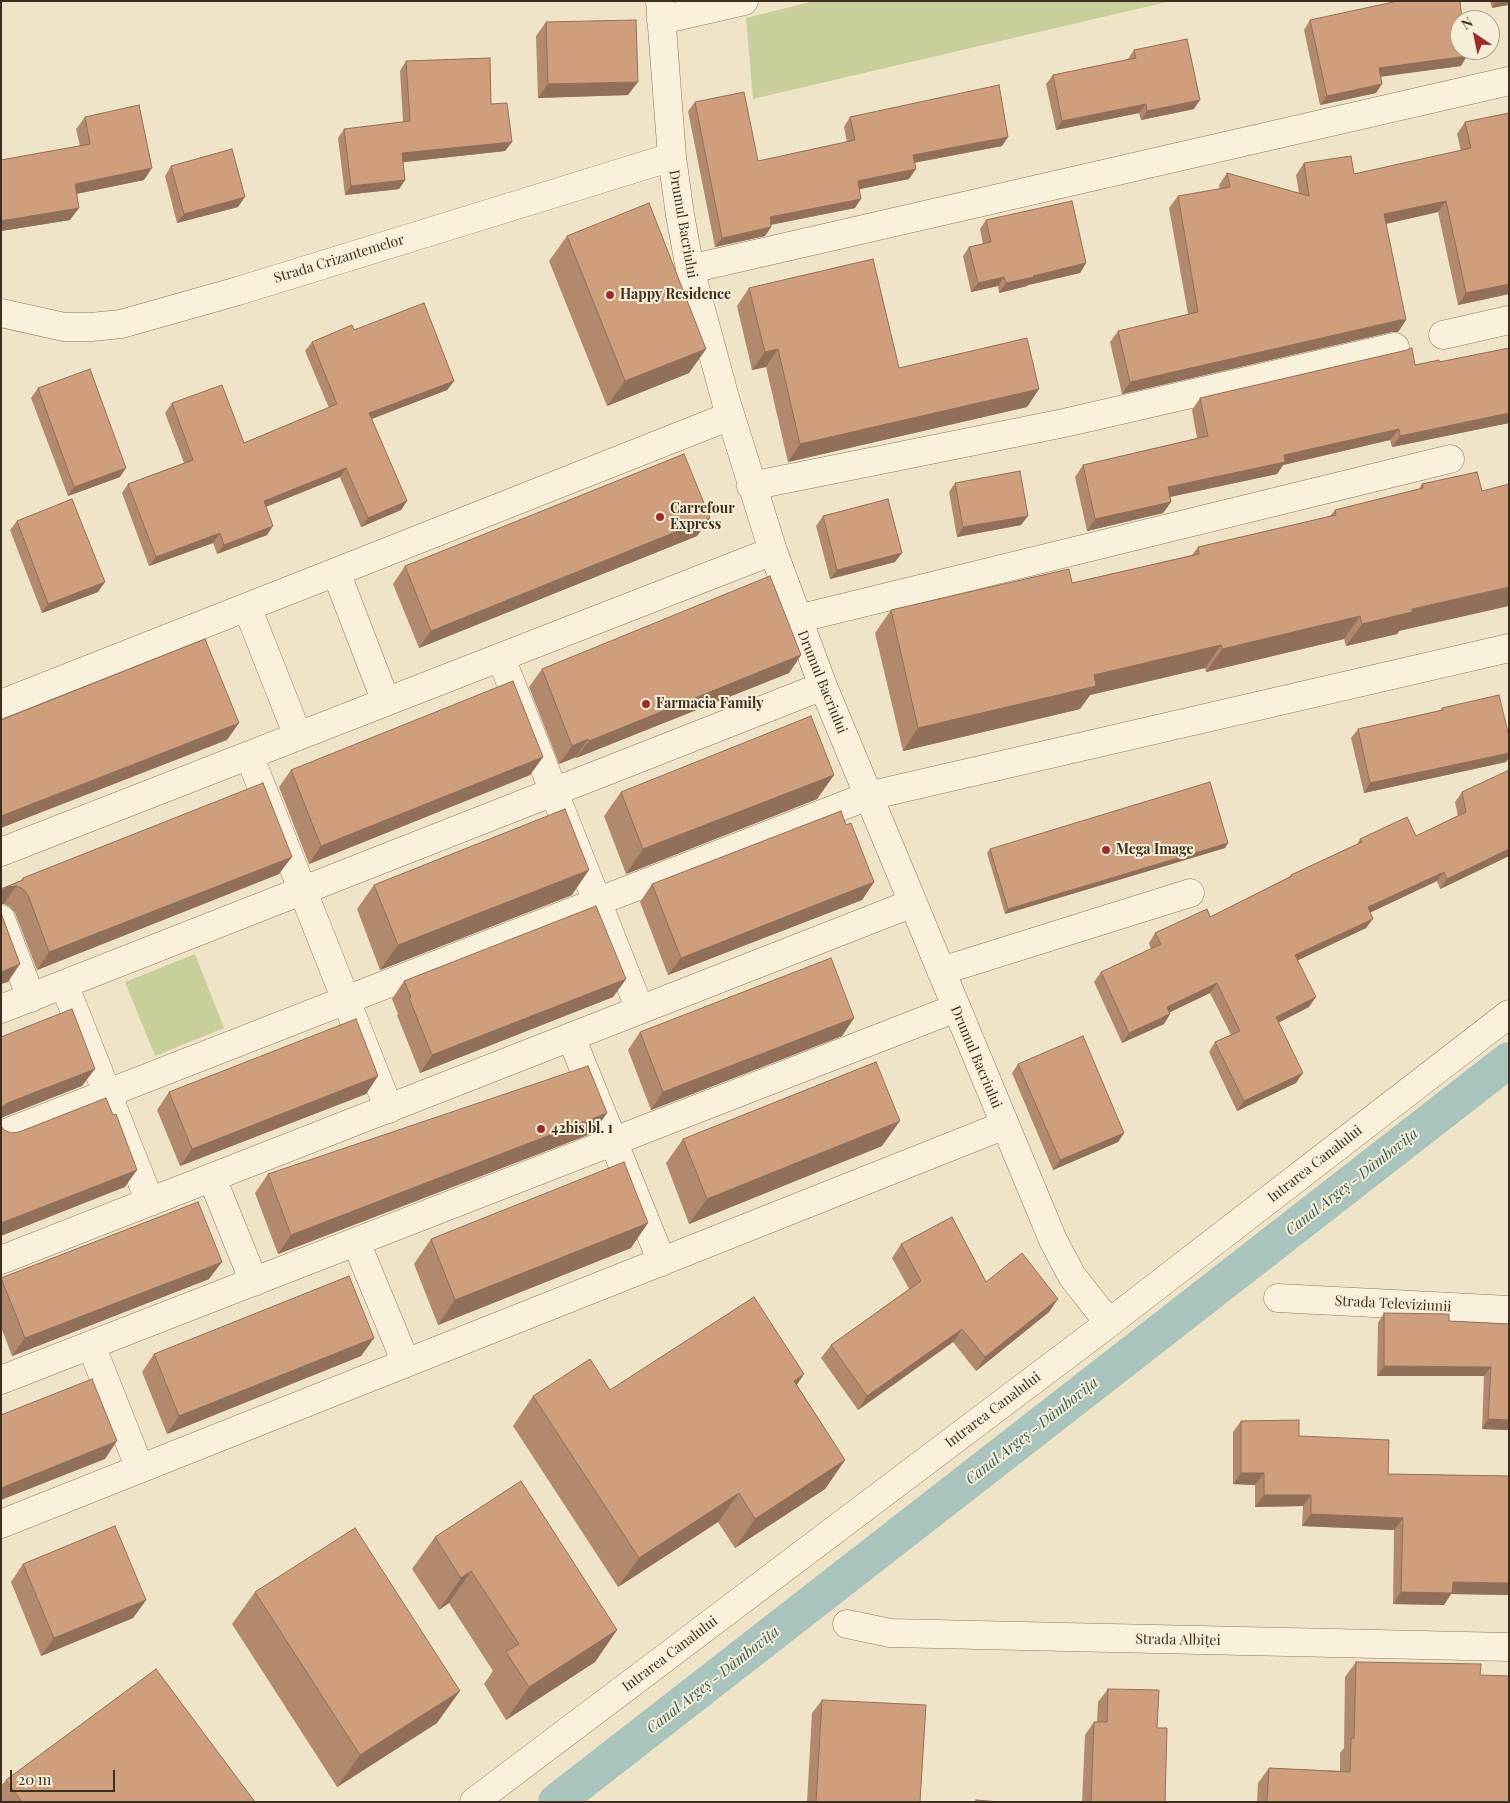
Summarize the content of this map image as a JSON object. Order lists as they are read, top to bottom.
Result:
{
  "streets": {
    "street": [
      "Drumul Bacriului",
      "Strada Crizantemelor",
      "Intrarea Canalului",
      "Strada Televiziunii",
      "Strada Albiței"
    ]
  },
  "crossings": [
    ["Drumul Bacriului", "Strada Crizantemelor"],
    ["Drumul Bacriului", "Intrarea Canalului"]
  ],
  "water": ["Canal Argeș - Dâmbovița"],
  "places": [
    "Happy Residence",
    "Carrefour Express",
    "Farmacia Family",
    "Mega Image",
    "42bis bl. 1"
  ],
  "scale_bar": "20 m",
  "north": "top left"
}
